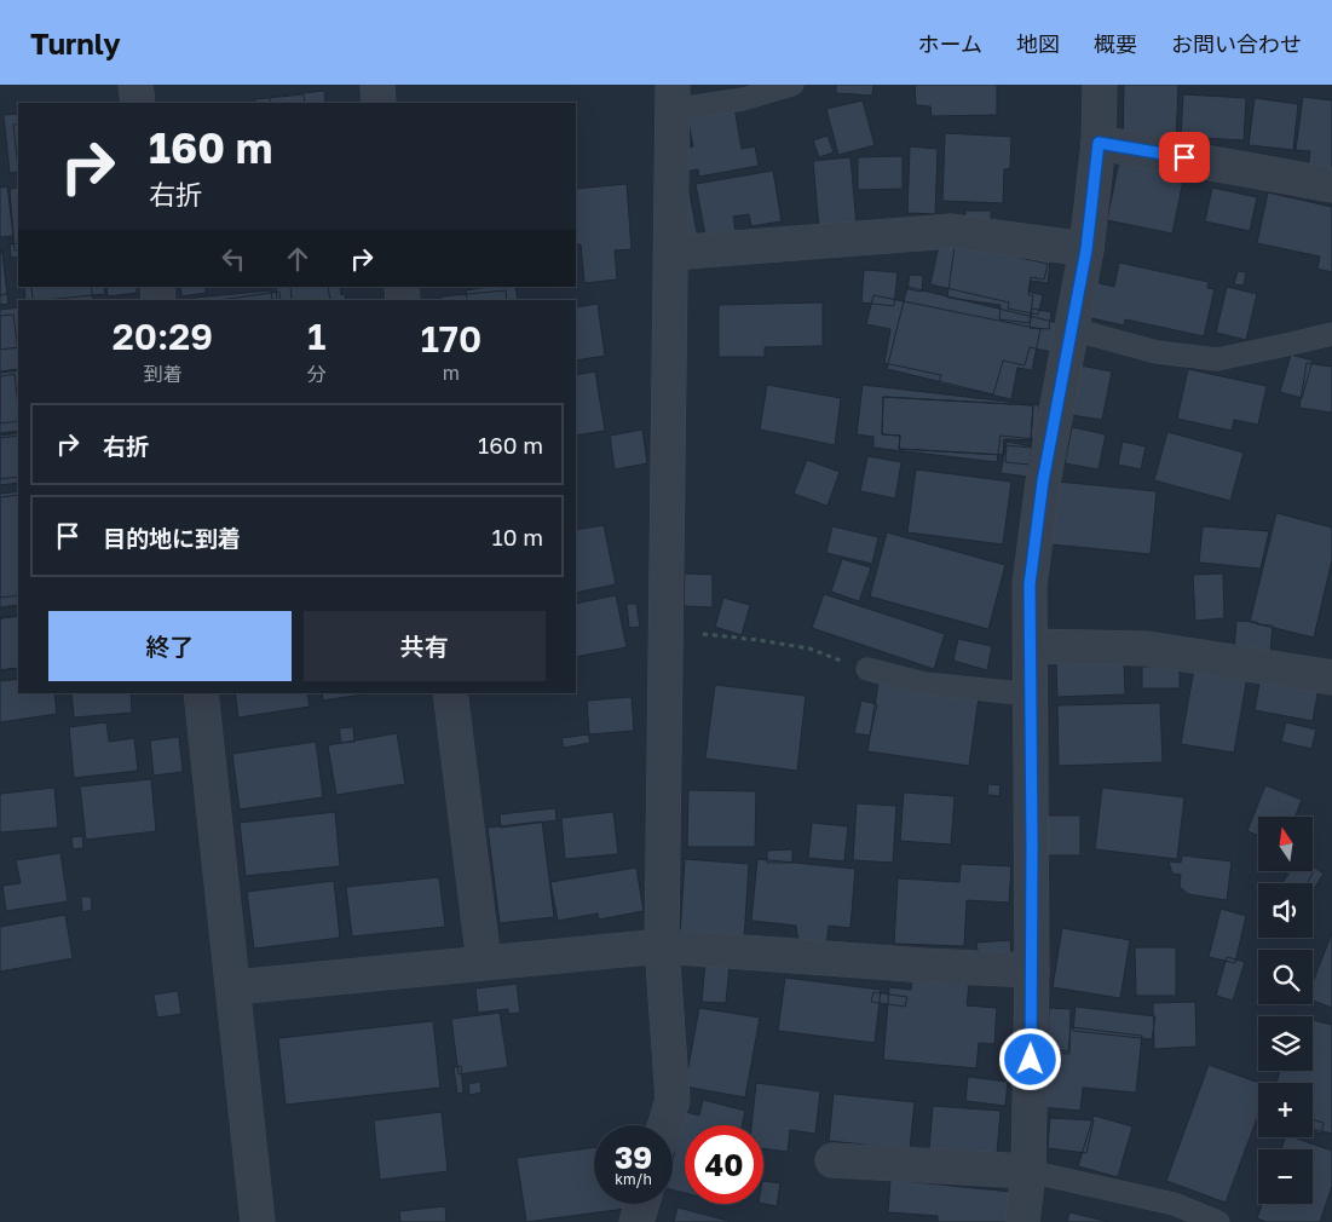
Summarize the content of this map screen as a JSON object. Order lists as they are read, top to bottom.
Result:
{
  "north": "top",
  "page": {
    "header": "Turnly",
    "nav": [
      "ホーム",
      "地図",
      "概要",
      "お問い合わせ"
    ],
    "turn": ["160 m", "右折"],
    "eta": [
      "20:29",
      "到着",
      "1",
      "分",
      "170",
      "m"
    ],
    "list": [
      {
        "name": "右折",
        "value": "160 m"
      },
      {
        "name": "目的地に到着",
        "value": "10 m"
      }
    ],
    "buttons": ["終了", "共有"],
    "map_buttons": ["+", "−"],
    "speed": "39 km/h",
    "limit": "40"
  }
}
